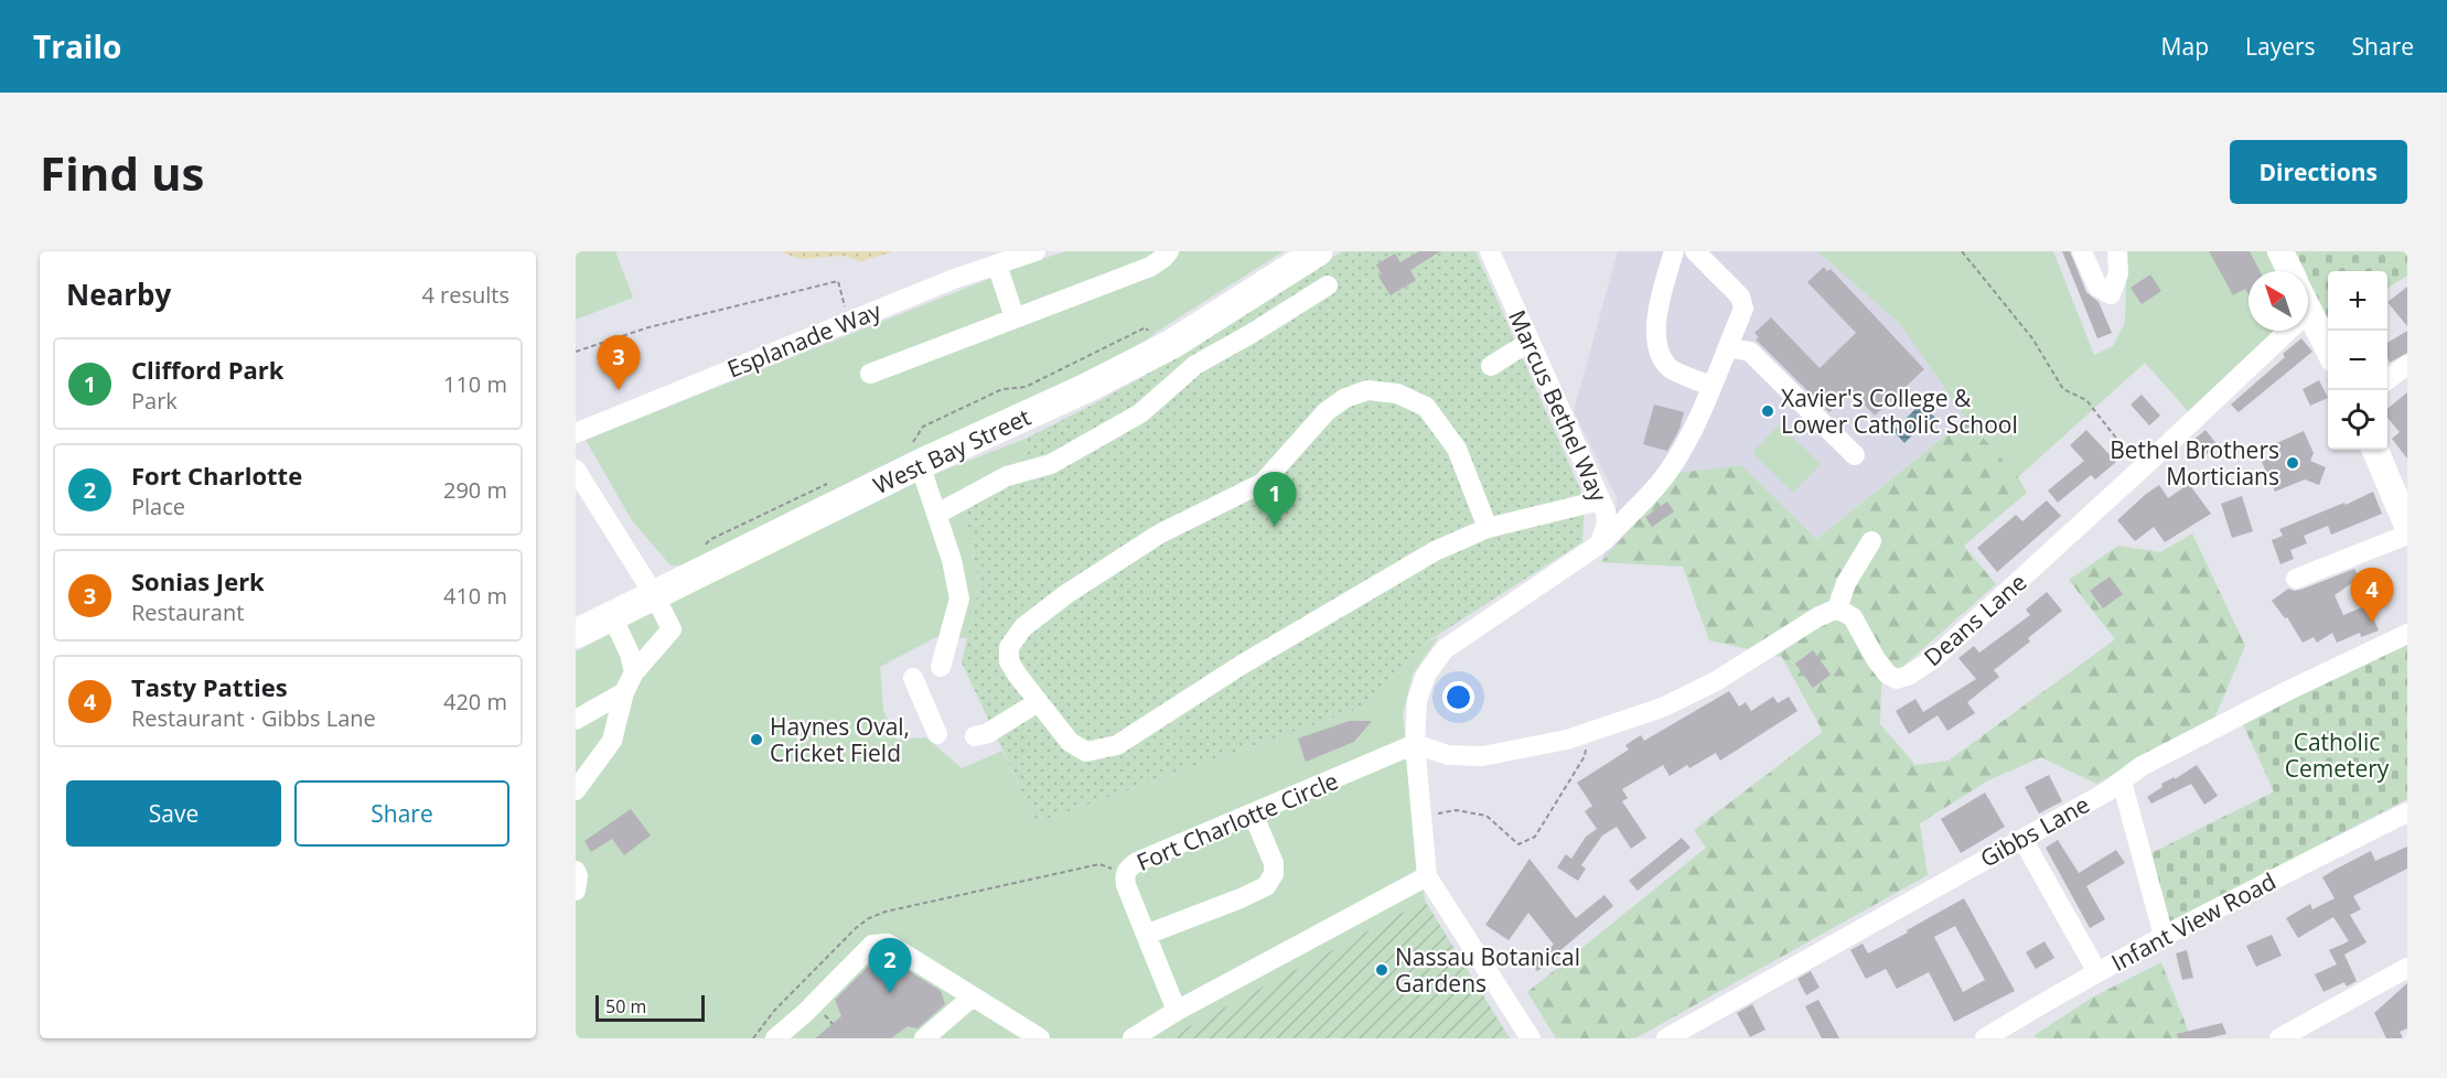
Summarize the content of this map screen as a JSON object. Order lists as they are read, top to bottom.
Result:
{
  "streets": {
    "highway": ["West Bay Street"],
    "street": [
      "Esplanade Way",
      "Marcus Bethel Way",
      "Deans Lane",
      "Fort Charlotte Circle",
      "Gibbs Lane",
      "Infant View Road"
    ]
  },
  "parks": ["Catholic Cemetery"],
  "places": [
    "Xavier's College & Lower Catholic School",
    "Bethel Brothers Morticians",
    "Haynes Oval, Cricket Field",
    "Nassau Botanical Gardens"
  ],
  "scale_bar": "50 m",
  "north": "top left",
  "page": {
    "header": "Trailo",
    "nav": ["Map", "Layers", "Share"],
    "buttons": [
      "Directions",
      ["Save", "Share"]
    ],
    "title": "Find us",
    "heading": ["Nearby", "4 results"],
    "map_buttons": ["+", "−"],
    "pins": [
      "3",
      "1",
      "4",
      "2"
    ],
    "list": [
      {
        "mark": "1",
        "name": "Clifford Park",
        "note": "Park",
        "value": "110 m"
      },
      {
        "mark": "2",
        "name": "Fort Charlotte",
        "note": "Place",
        "value": "290 m"
      },
      {
        "mark": "3",
        "name": "Sonias Jerk",
        "note": "Restaurant",
        "value": "410 m"
      },
      {
        "mark": "4",
        "name": "Tasty Patties",
        "note": "Restaurant · Gibbs Lane",
        "value": "420 m"
      }
    ],
    "scale": "50 m"
  }
}
